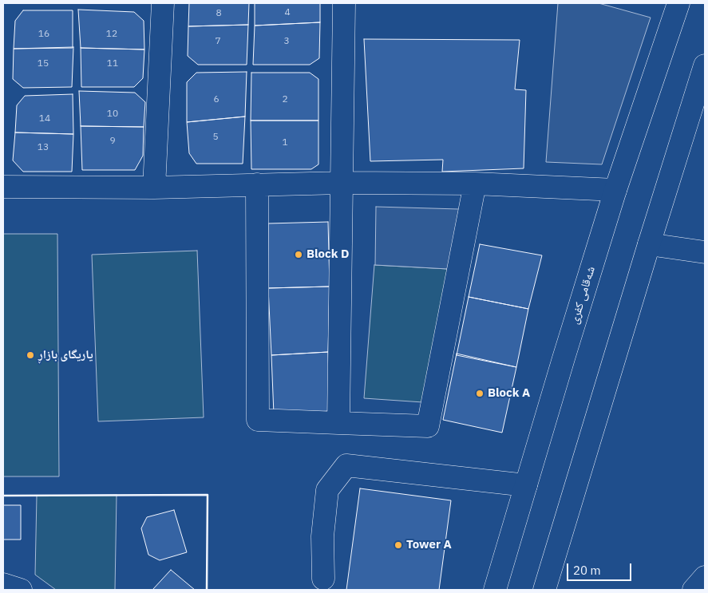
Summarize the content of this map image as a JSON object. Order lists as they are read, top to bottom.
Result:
{
  "streets": {
    "main road": ["شەقامی کفری"]
  },
  "places": [
    "Block D",
    "یاریگای بازاڕ",
    "Block A",
    "Tower A"
  ],
  "house_numbers": [
    "4",
    "8",
    "16",
    "12",
    "7",
    "3",
    "15",
    "11",
    "6",
    "2",
    "10",
    "14",
    "5",
    "9",
    "1",
    "13"
  ],
  "scale_bar": "20 m"
}
